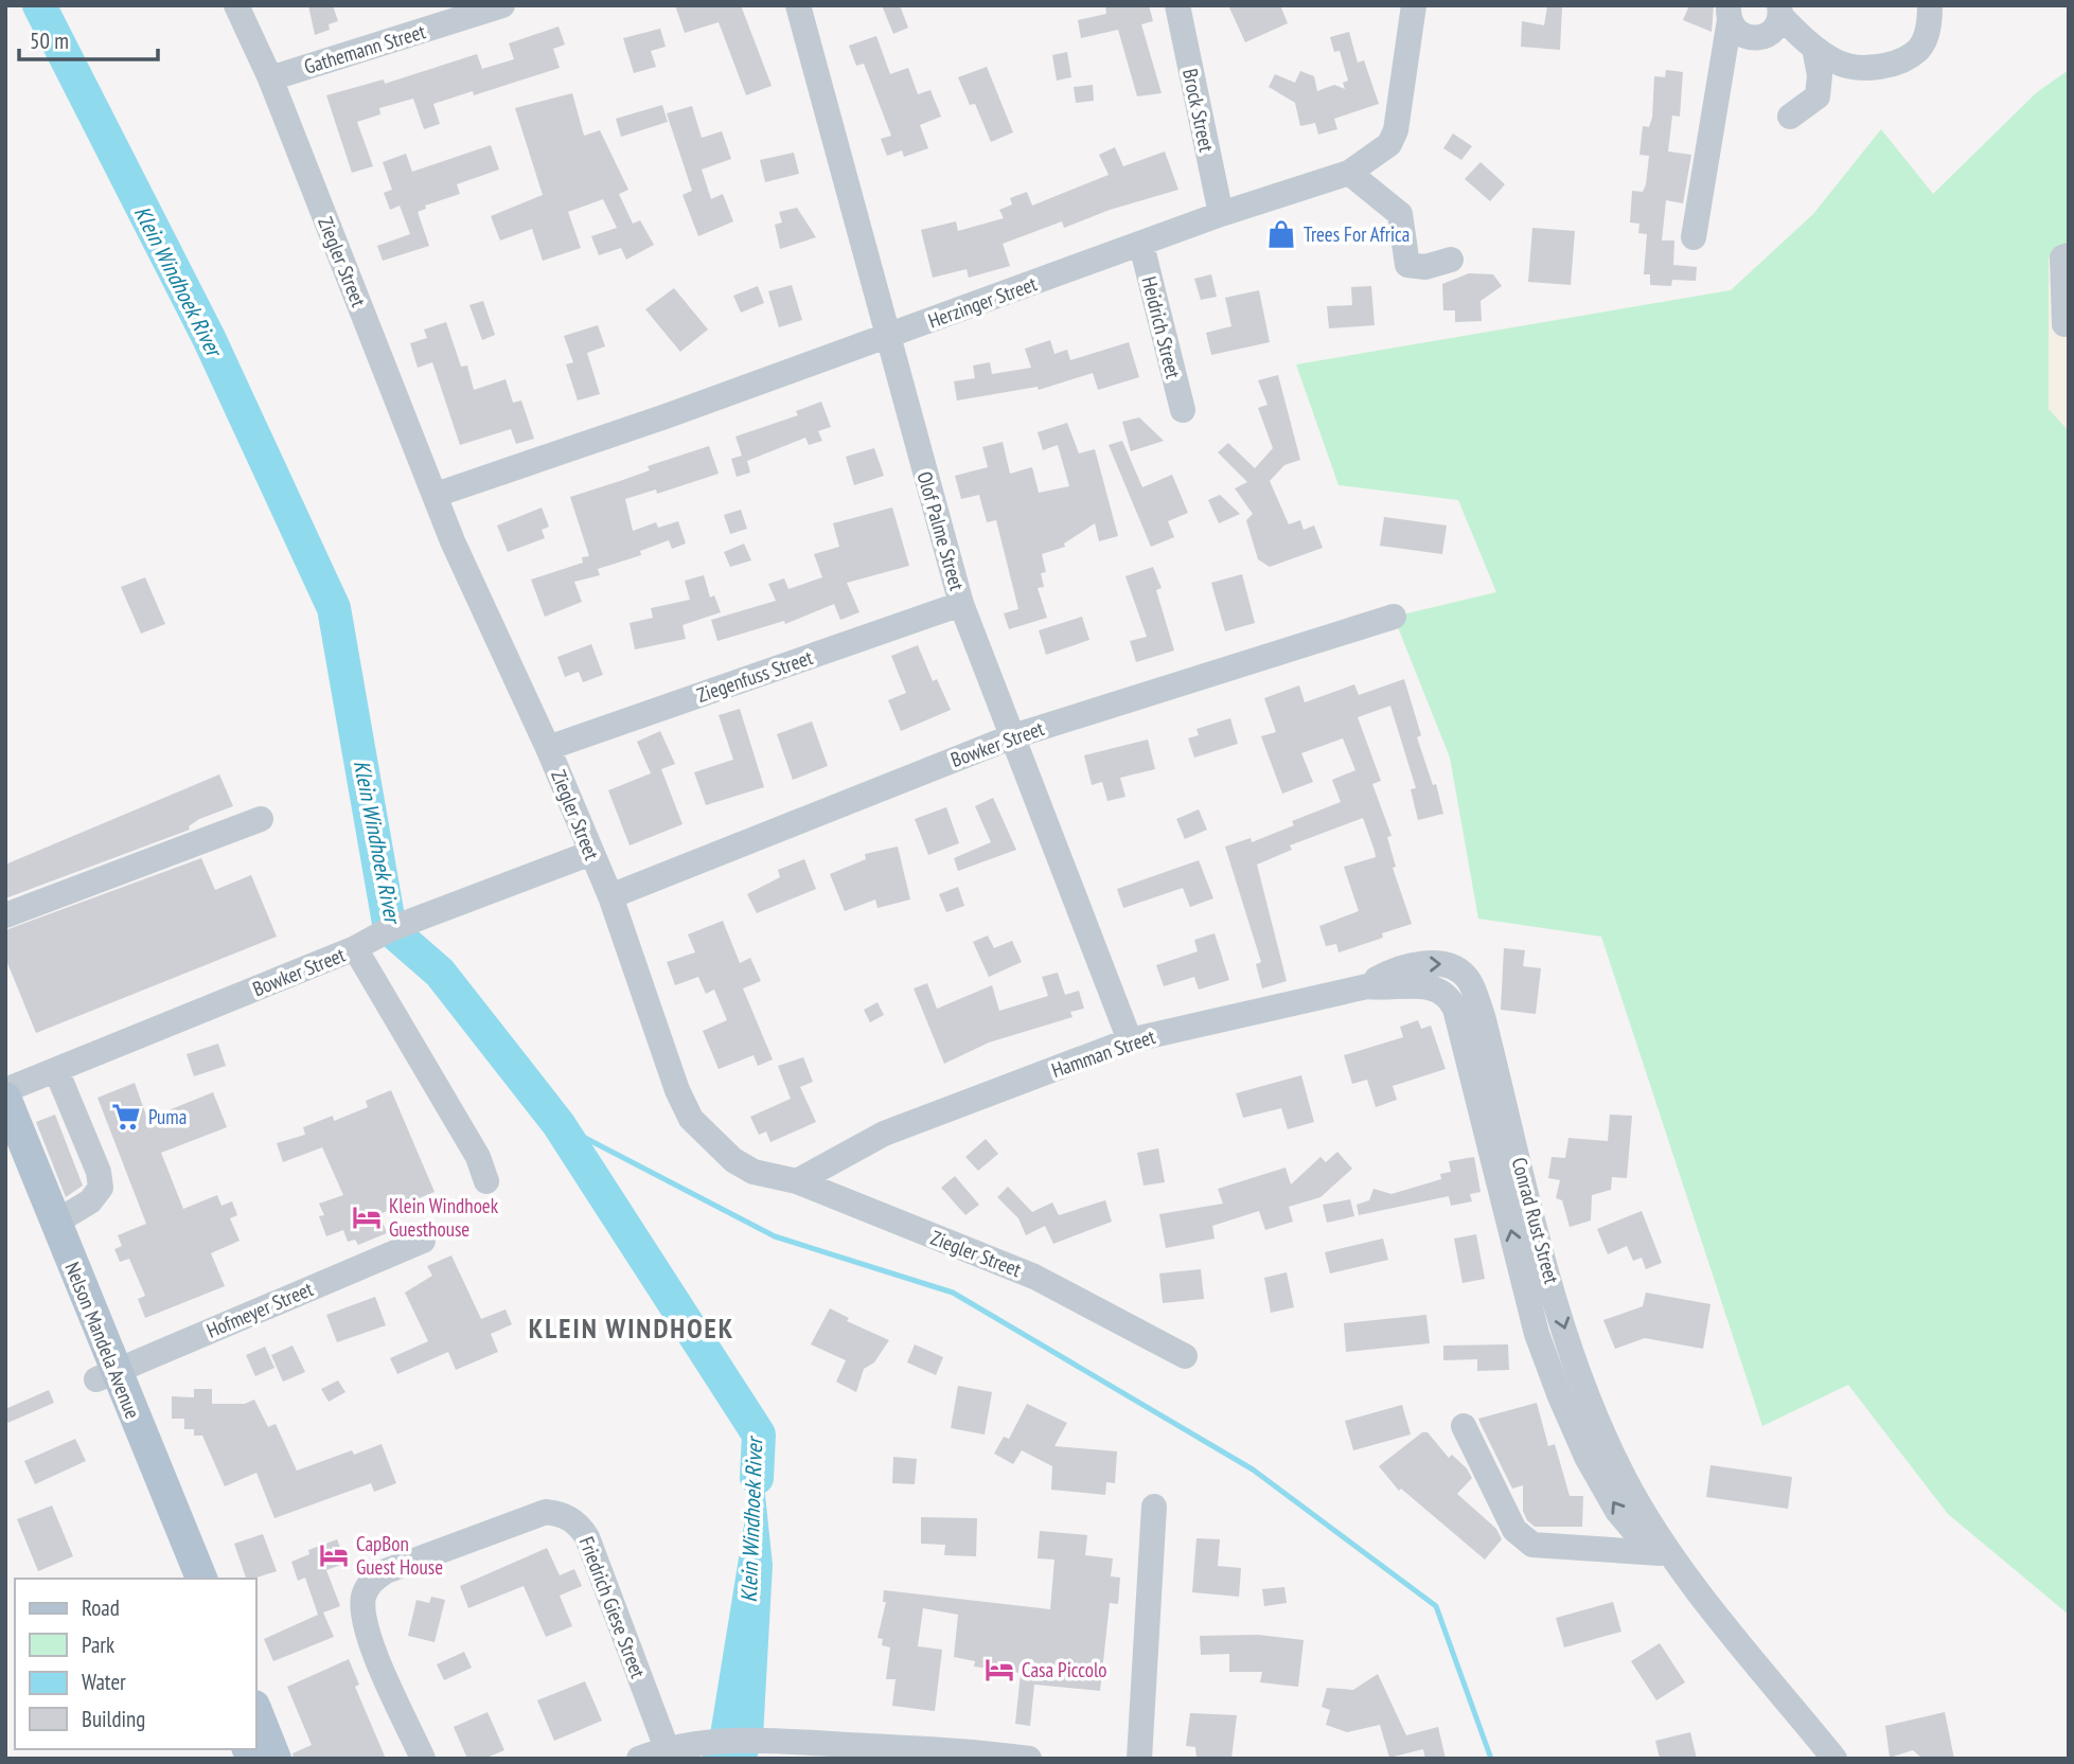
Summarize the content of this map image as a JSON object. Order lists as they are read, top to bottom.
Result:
{
  "streets": {
    "main road": ["Nelson Mandela Avenue"],
    "street": [
      "Gathemann Street",
      "Brock Street",
      "Ziegler Street",
      "Herzinger Street",
      "Heidrich Street",
      "Olof Palme Street",
      "Ziegenfuss Street",
      "Bowker Street",
      "Hamman Street",
      "Conrad Rust Street",
      "Hofmeyer Street",
      "Friedrich Giese Street"
    ]
  },
  "crossings": [
    ["Gathemann Street", "Ziegler Street"],
    ["Brock Street", "Herzinger Street"],
    ["Ziegler Street", "Herzinger Street"],
    ["Ziegler Street", "Ziegenfuss Street"],
    ["Ziegler Street", "Bowker Street"],
    ["Ziegler Street", "Hamman Street"],
    ["Herzinger Street", "Heidrich Street"],
    ["Herzinger Street", "Olof Palme Street"],
    ["Olof Palme Street", "Ziegenfuss Street"],
    ["Olof Palme Street", "Bowker Street"],
    ["Olof Palme Street", "Hamman Street"],
    ["Hamman Street", "Conrad Rust Street"],
    ["Hofmeyer Street", "Nelson Mandela Avenue"]
  ],
  "districts": ["KLEIN WINDHOEK"],
  "water": ["Klein Windhoek River"],
  "places": {
    "shop": ["Trees For Africa"],
    "supermarket": ["Puma"],
    "hotel": ["Klein Windhoek Guesthouse", "CapBon Guest House", "Casa Piccolo"]
  },
  "legend": [
    "Road",
    "Park",
    "Water",
    "Building"
  ],
  "scale_bar": "50 m"
}
